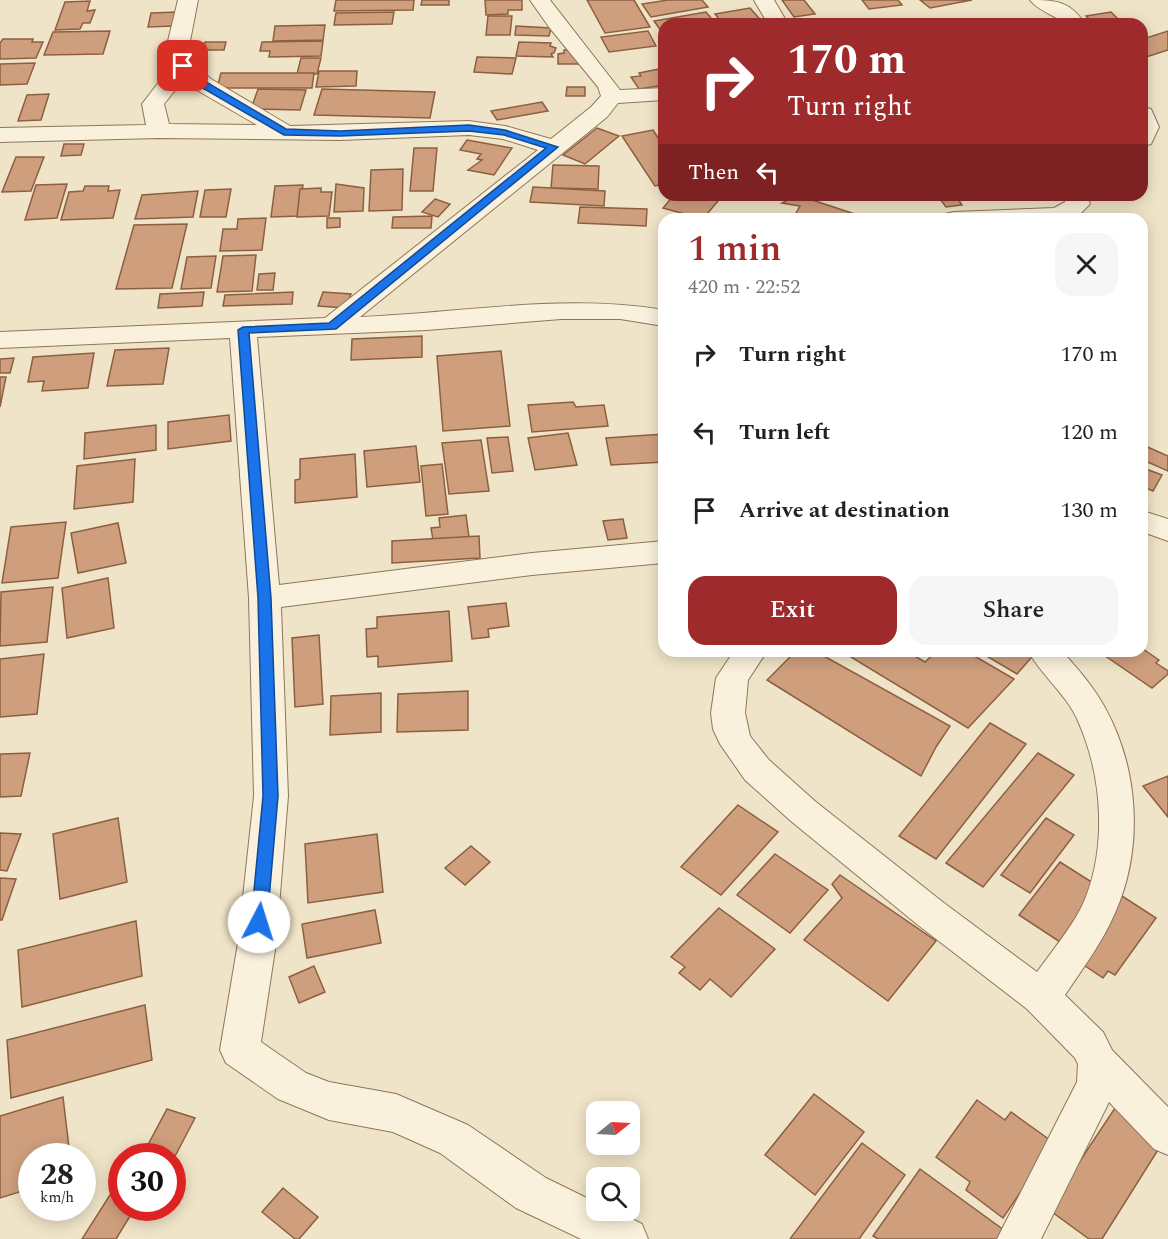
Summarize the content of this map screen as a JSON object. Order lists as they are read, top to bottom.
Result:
{
  "north": "right",
  "page": {
    "turn": ["170 m", "Turn right"],
    "then": "Then",
    "heading": ["1 min", "420 m · 22:52"],
    "list": [
      {
        "name": "Turn right",
        "value": "170 m"
      },
      {
        "name": "Turn left",
        "value": "120 m"
      },
      {
        "name": "Arrive at destination",
        "value": "130 m"
      }
    ],
    "buttons": ["Exit", "Share"],
    "speed": "28 km/h",
    "limit": "30"
  }
}
